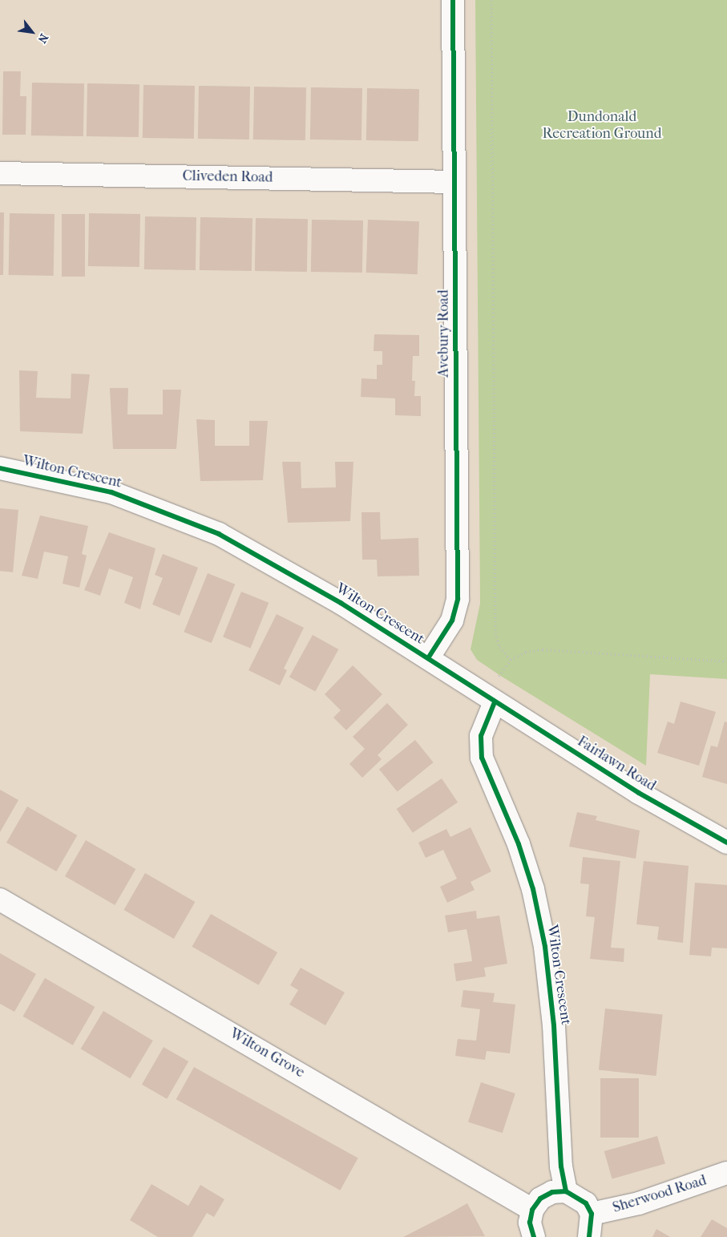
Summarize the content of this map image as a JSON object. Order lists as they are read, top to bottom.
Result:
{
  "streets": {
    "street": [
      "Cliveden Road",
      "Avebury Road",
      "Wilton Crescent",
      "Fairlawn Road",
      "Wilton Grove",
      "Sherwood Road"
    ]
  },
  "crossings": [
    ["Cliveden Road", "Avebury Road"],
    ["Avebury Road", "Wilton Crescent"],
    ["Wilton Crescent", "Fairlawn Road"]
  ],
  "parks": ["Dundonald Recreation Ground"],
  "north": "bottom right"
}
